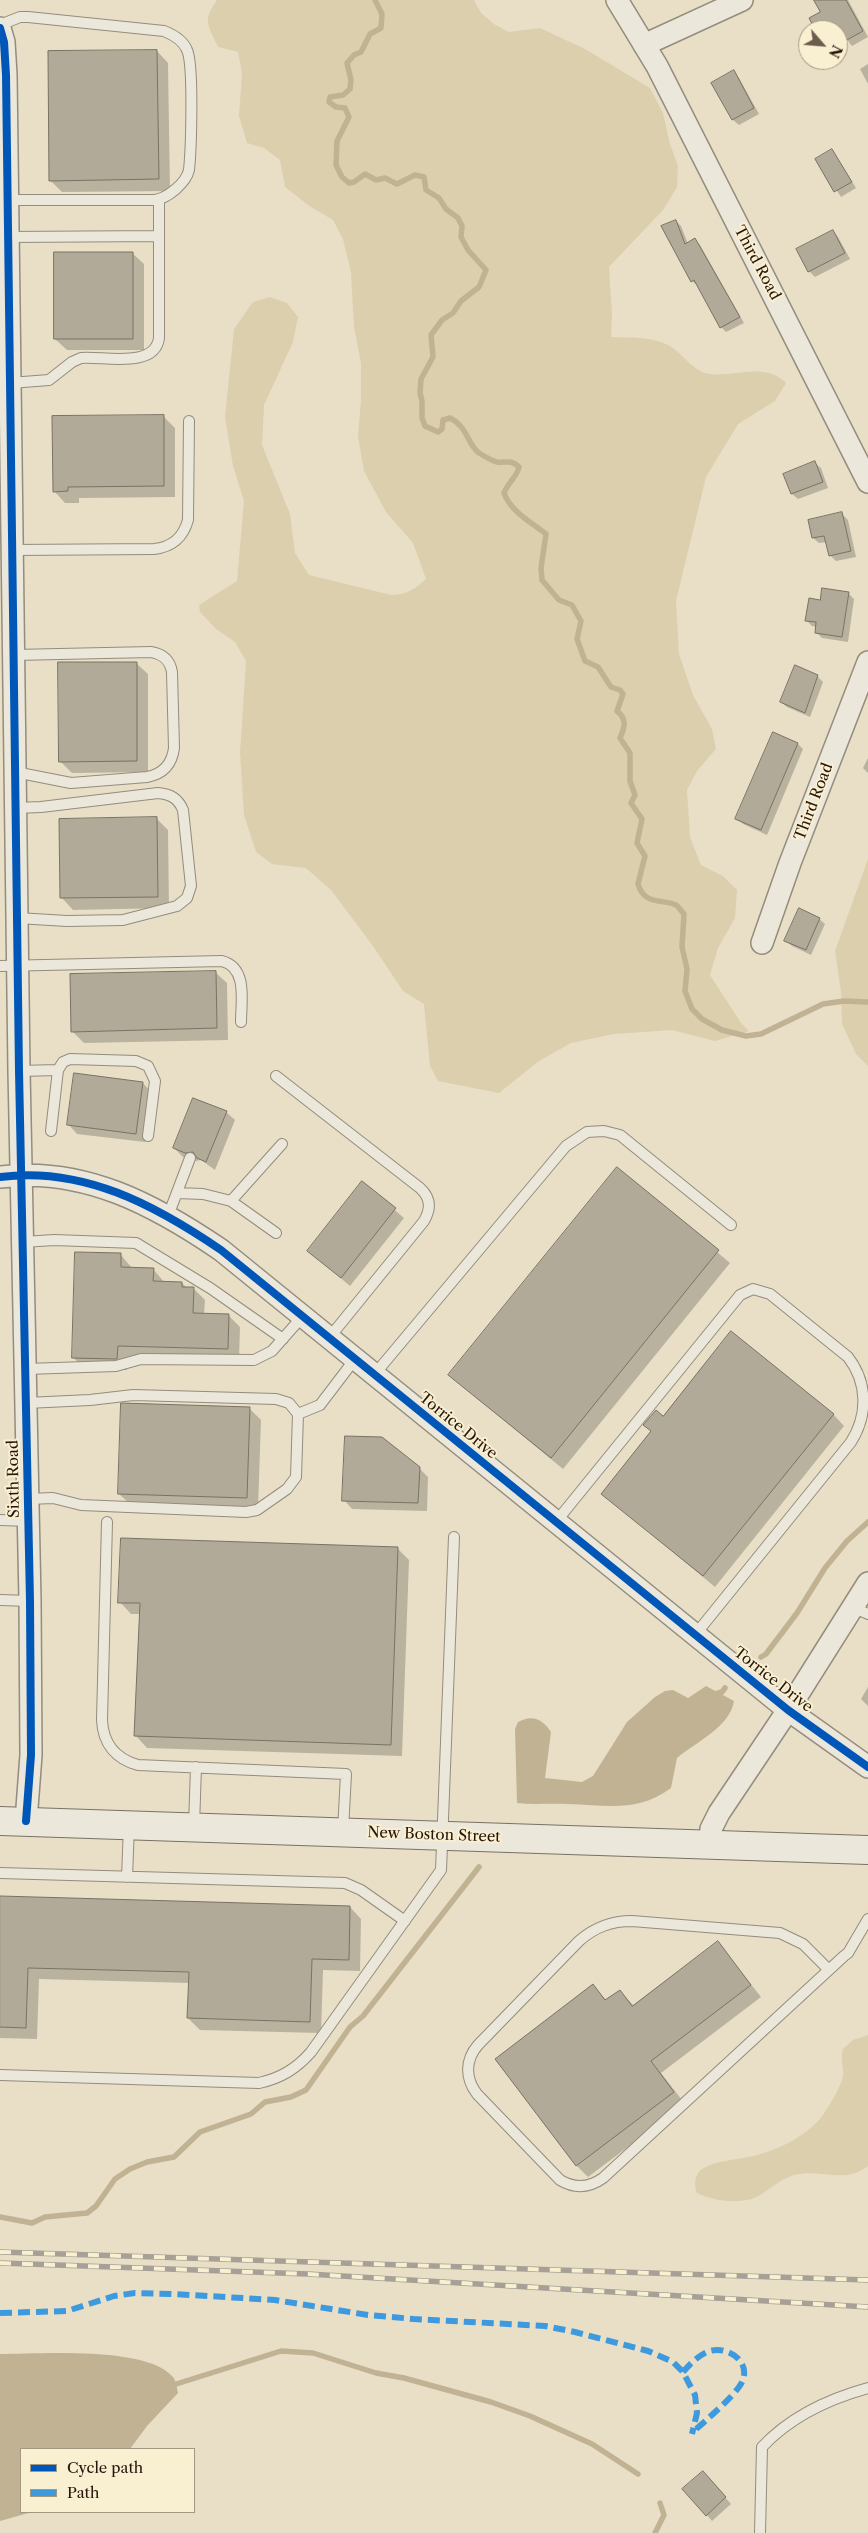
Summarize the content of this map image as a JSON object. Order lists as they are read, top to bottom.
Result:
{
  "streets": {
    "main road": ["New Boston Street"],
    "street": ["Third Road", "Torrice Drive", "Sixth Road"]
  },
  "crossings": [
    ["Torrice Drive", "Sixth Road"],
    ["Sixth Road", "New Boston Street"]
  ],
  "legend": ["Cycle path", "Path"],
  "north": "bottom right"
}
